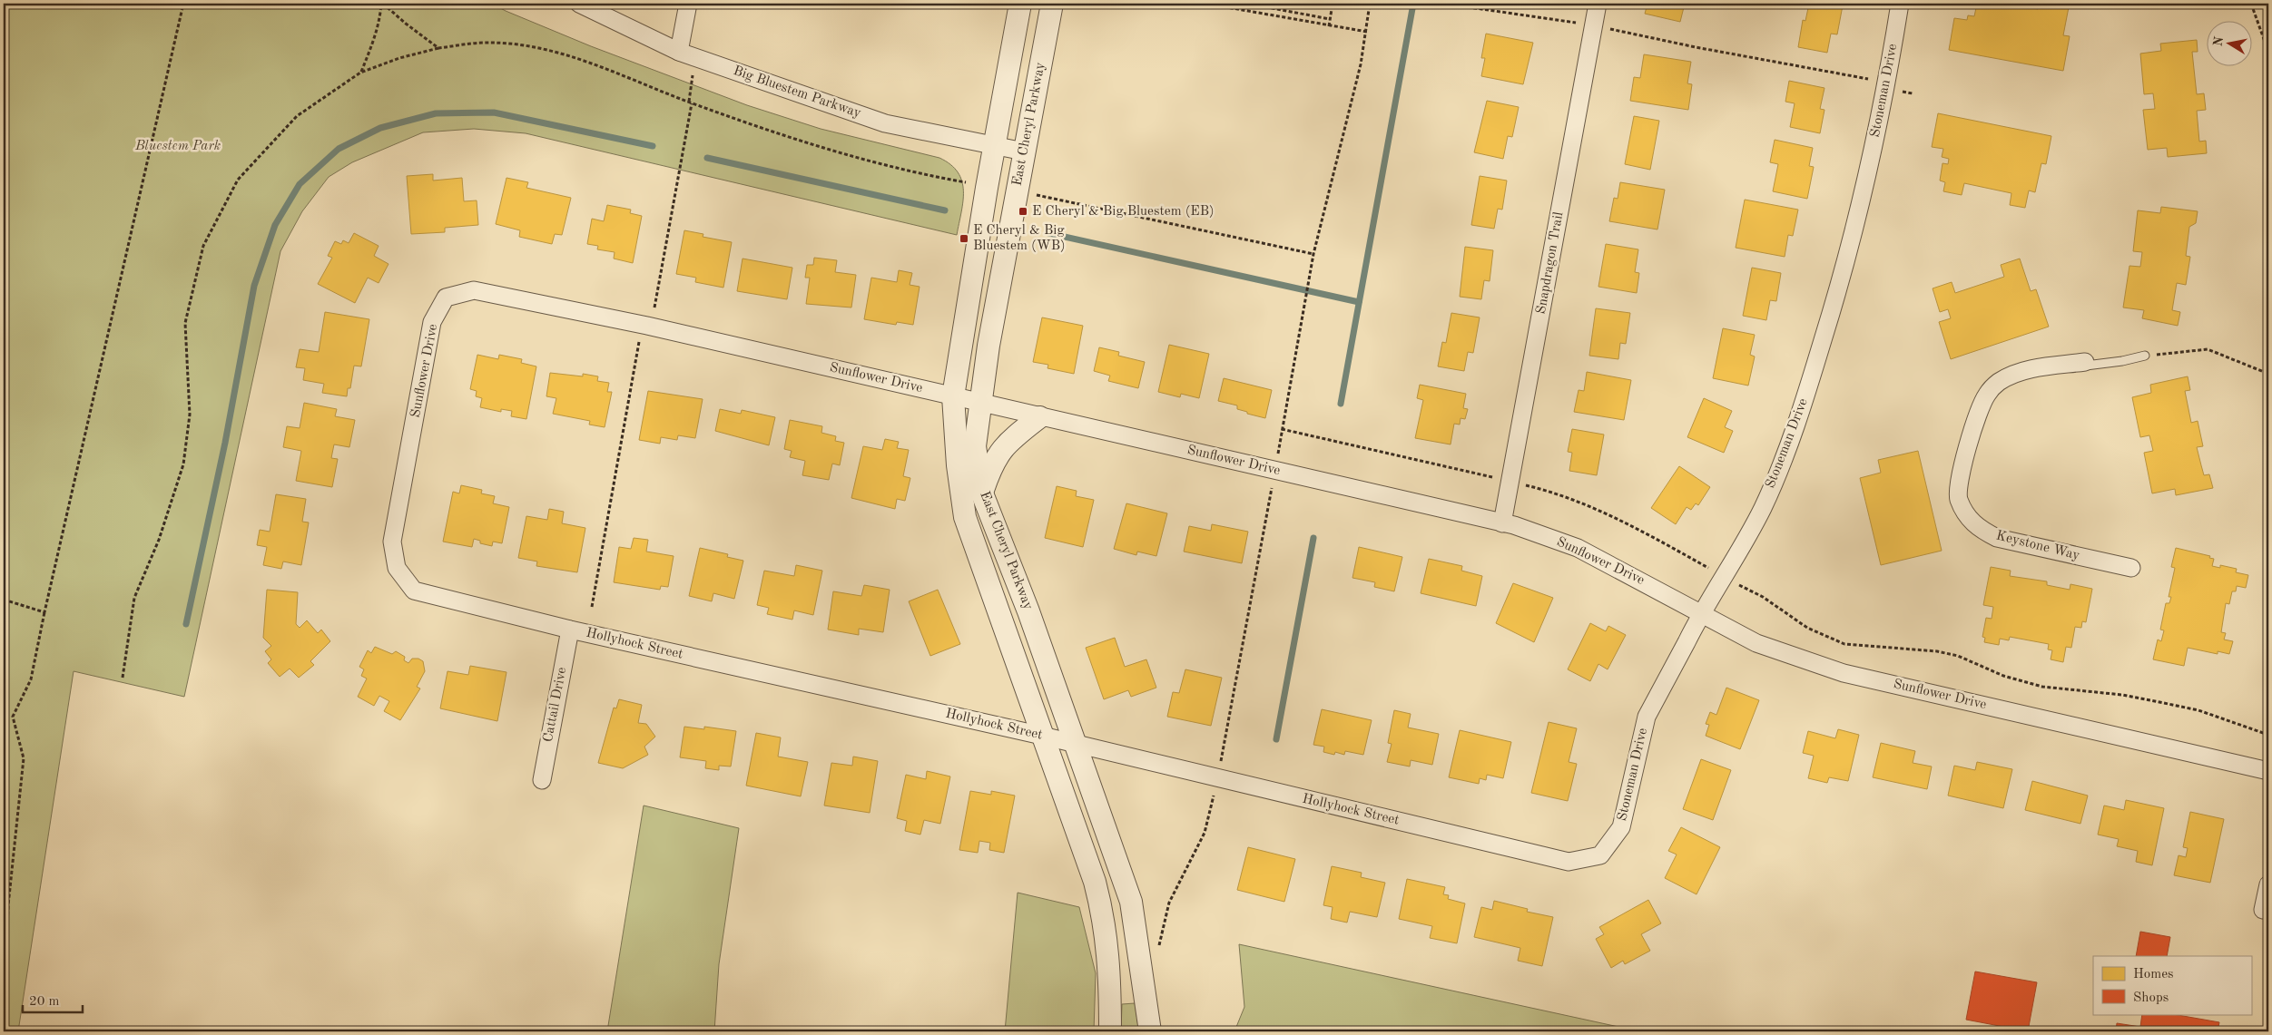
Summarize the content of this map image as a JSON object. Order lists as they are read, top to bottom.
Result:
{
  "streets": {
    "street": [
      "Stoneman Drive",
      "Big Bluestem Parkway",
      "East Cheryl Parkway",
      "Snapdragon Trail",
      "Sunflower Drive",
      "Keystone Way",
      "Hollyhock Street",
      "Cattail Drive"
    ]
  },
  "crossings": [
    ["Stoneman Drive", "Sunflower Drive"],
    ["Stoneman Drive", "Hollyhock Street"],
    ["Big Bluestem Parkway", "East Cheryl Parkway"],
    ["East Cheryl Parkway", "Sunflower Drive"],
    ["East Cheryl Parkway", "Hollyhock Street"],
    ["Snapdragon Trail", "Sunflower Drive"],
    ["Sunflower Drive", "Hollyhock Street"],
    ["Hollyhock Street", "Cattail Drive"]
  ],
  "parks": ["Bluestem Park"],
  "places": {
    "transit": ["E Cheryl & Big Bluestem (EB)", "E Cheryl & Big Bluestem (WB)"]
  },
  "legend": ["Homes", "Shops"],
  "scale_bar": "20 m",
  "north": "left"
}
